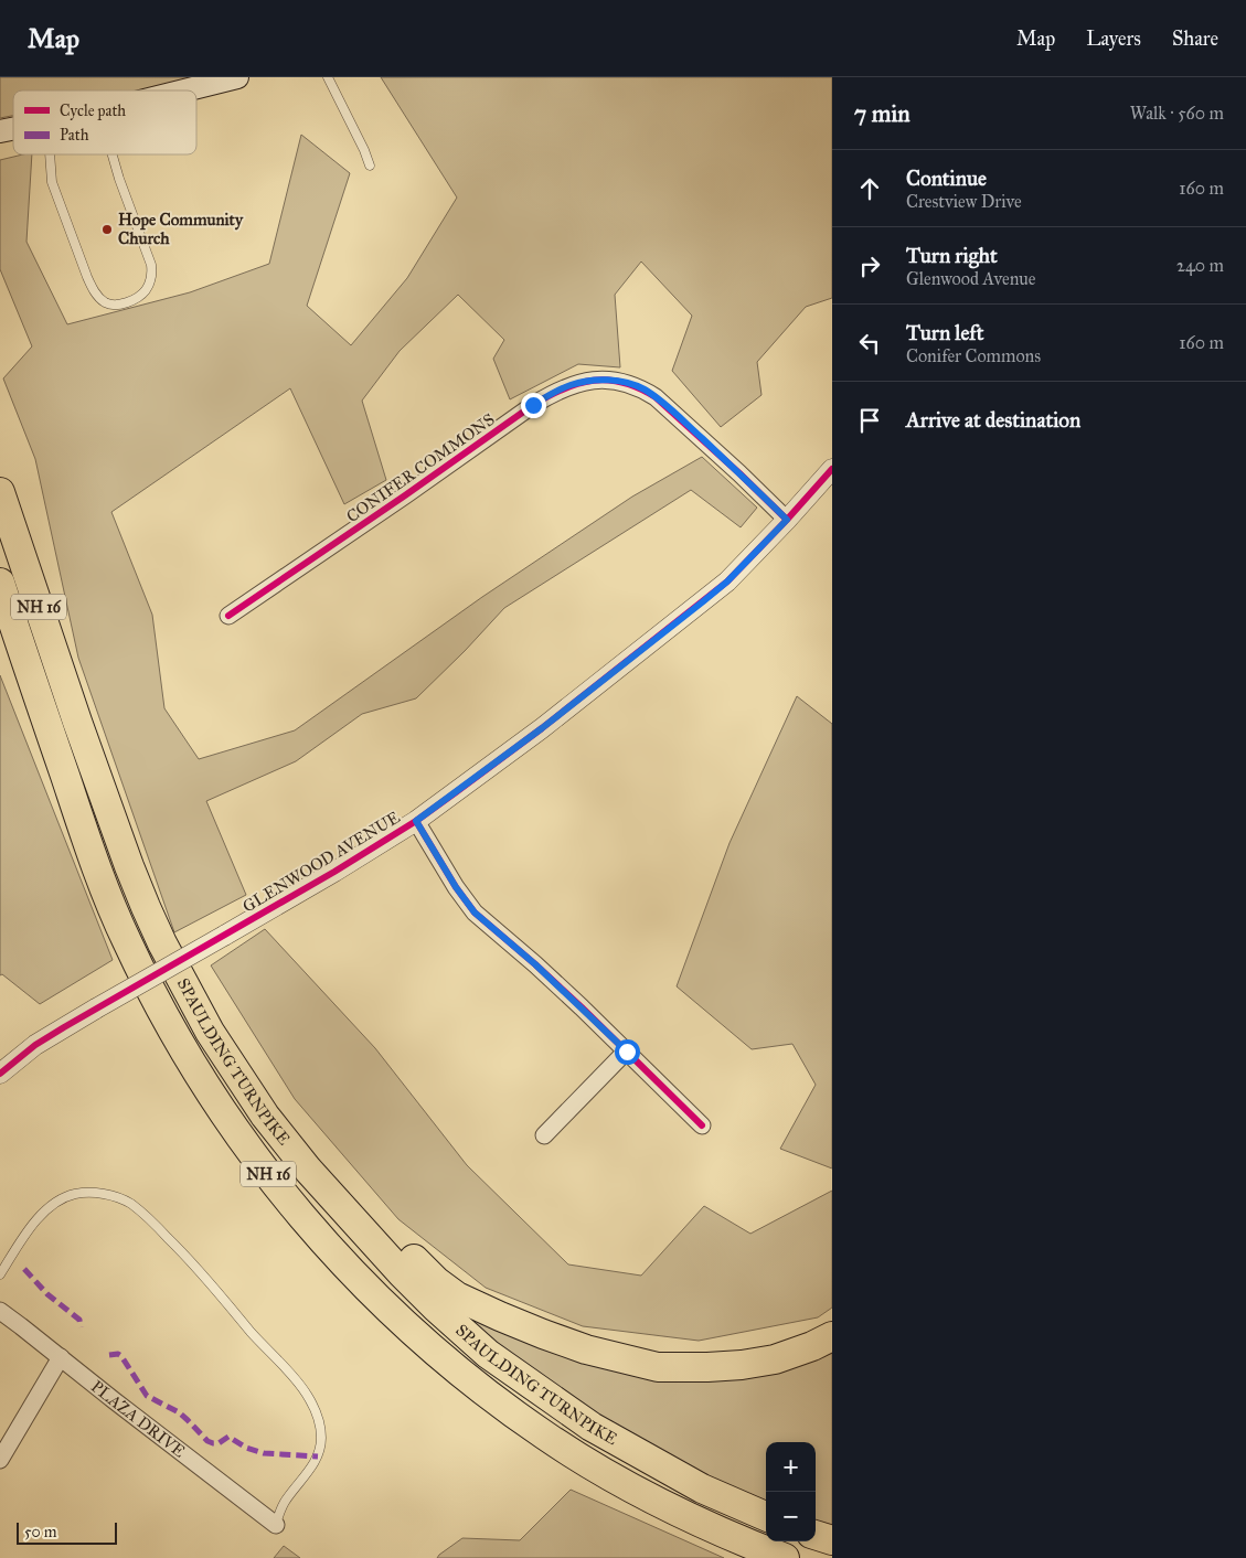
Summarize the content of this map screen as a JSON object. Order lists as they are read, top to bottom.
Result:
{
  "streets": {
    "highway": ["NH 16", "SPAULDING TURNPIKE"],
    "street": ["CONIFER COMMONS", "GLENWOOD AVENUE", "PLAZA DRIVE"]
  },
  "crossings": [
    ["CONIFER COMMONS", "GLENWOOD AVENUE"]
  ],
  "places": ["Hope Community Church"],
  "legend": ["Cycle path", "Path"],
  "scale_bar": "50 m",
  "page": {
    "header": "Map",
    "nav": ["Map", "Layers", "Share"],
    "heading": ["7 min", "Walk · 560 m"],
    "list": [
      ["Continue", "Crestview Drive", "160 m"],
      ["Turn right", "Glenwood Avenue", "240 m"],
      ["Turn left", "Conifer Commons", "160 m"],
      "Arrive at destination"
    ],
    "map_buttons": ["+", "−"],
    "scale": "50 m"
  }
}
